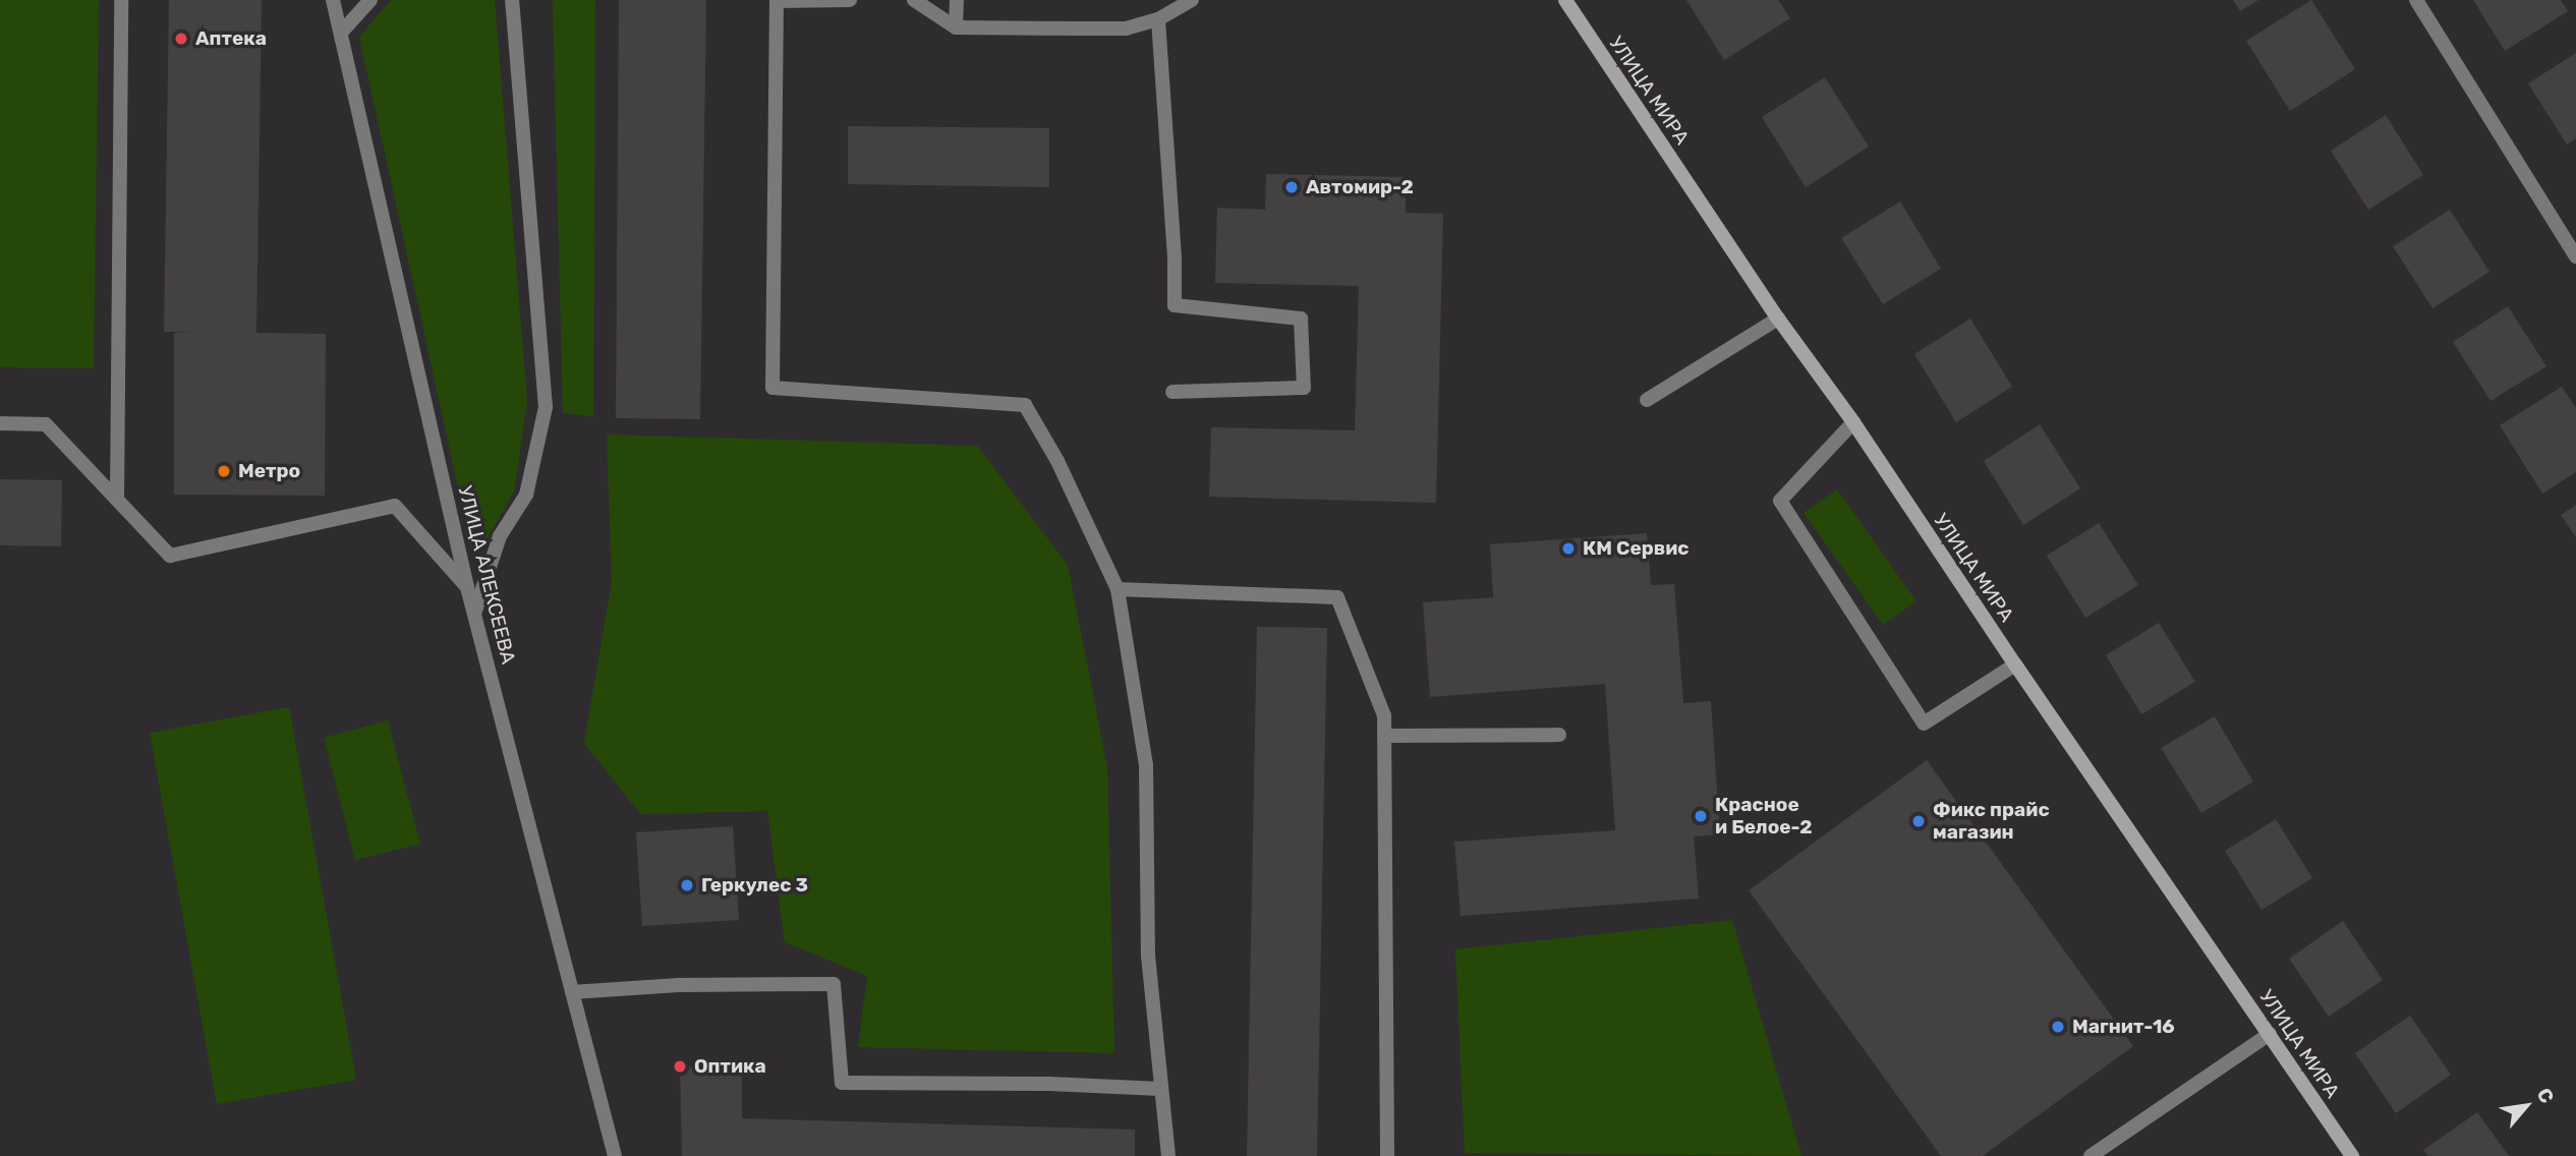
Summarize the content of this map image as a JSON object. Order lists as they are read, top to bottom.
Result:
{
  "streets": {
    "main road": ["УЛИЦА МИРА"],
    "street": ["УЛИЦА АЛЕКСЕЕВА"]
  },
  "places": [
    "Аптека",
    "Автомир-2",
    "Метро",
    "КМ Сервис",
    "Красное и Белое-2",
    "Фикс прайс магазин",
    "Геркулес 3",
    "Магнит-16",
    "Оптика"
  ],
  "north": "top right"
}
